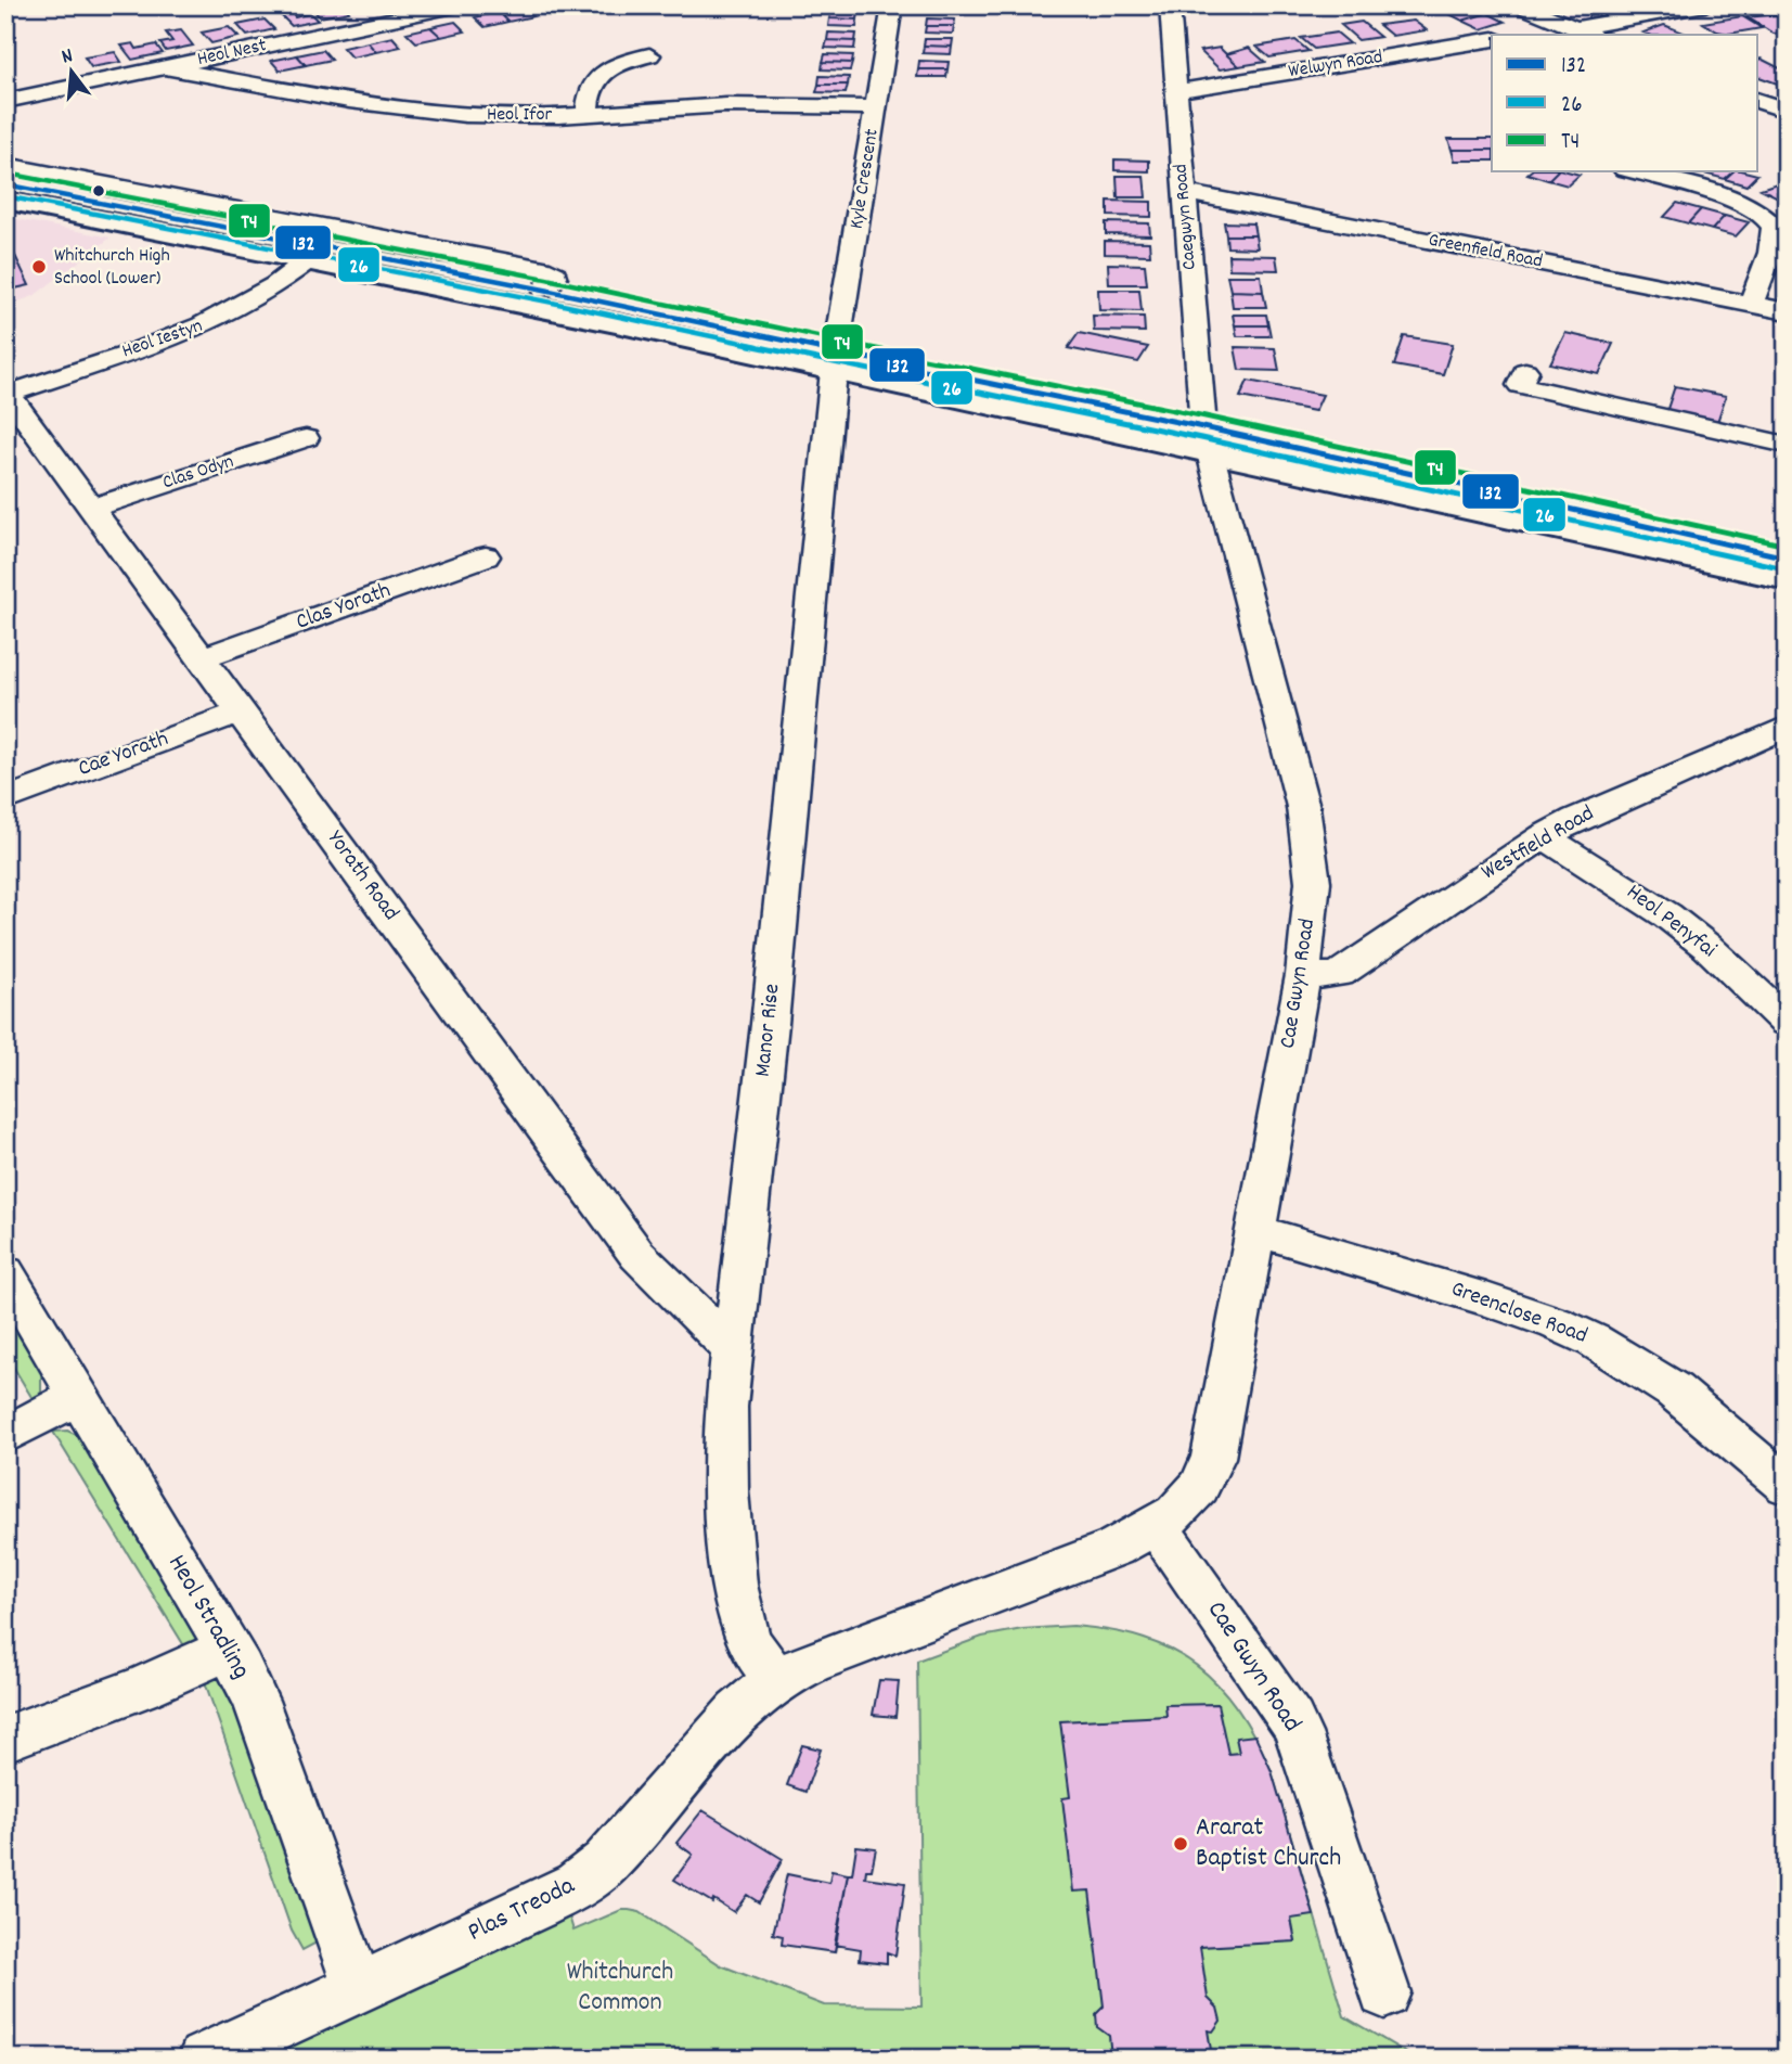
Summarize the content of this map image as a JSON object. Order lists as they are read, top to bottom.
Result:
{
  "streets": {
    "street": [
      "Heol Nest",
      "Welwyn Road",
      "Heol Ifor",
      "Kyle Crescent",
      "Caegwyn Road",
      "Greenfield Road",
      "Heol Iestyn",
      "Clas Odyn",
      "Clas Yorath",
      "Cae Yorath",
      "Westfield Road",
      "Yorath Road",
      "Heol Penyfai",
      "Cae Gwyn Road",
      "Manor Rise",
      "Greenclose Road",
      "Heol Stradling",
      "Plas Treoda"
    ]
  },
  "crossings": [
    ["Heol Nest", "Heol Ifor"],
    ["Welwyn Road", "Caegwyn Road"],
    ["Heol Ifor", "Kyle Crescent"],
    ["Kyle Crescent", "Manor Rise"],
    ["Caegwyn Road", "Greenfield Road"],
    ["Caegwyn Road", "Cae Gwyn Road"],
    ["Heol Iestyn", "Yorath Road"],
    ["Clas Odyn", "Yorath Road"],
    ["Clas Yorath", "Yorath Road"],
    ["Cae Yorath", "Yorath Road"],
    ["Westfield Road", "Heol Penyfai"],
    ["Westfield Road", "Cae Gwyn Road"],
    ["Yorath Road", "Manor Rise"],
    ["Cae Gwyn Road", "Manor Rise"],
    ["Cae Gwyn Road", "Greenclose Road"],
    ["Cae Gwyn Road", "Plas Treoda"],
    ["Manor Rise", "Plas Treoda"],
    ["Heol Stradling", "Plas Treoda"]
  ],
  "parks": ["Whitchurch Common"],
  "places": ["Whitchurch High School (Lower)", "Ararat Baptist Church"],
  "lines": ["transit line T4", "transit line 132", "transit line 26"],
  "legend": ["132", "26", "T4"],
  "north": "top"
}
